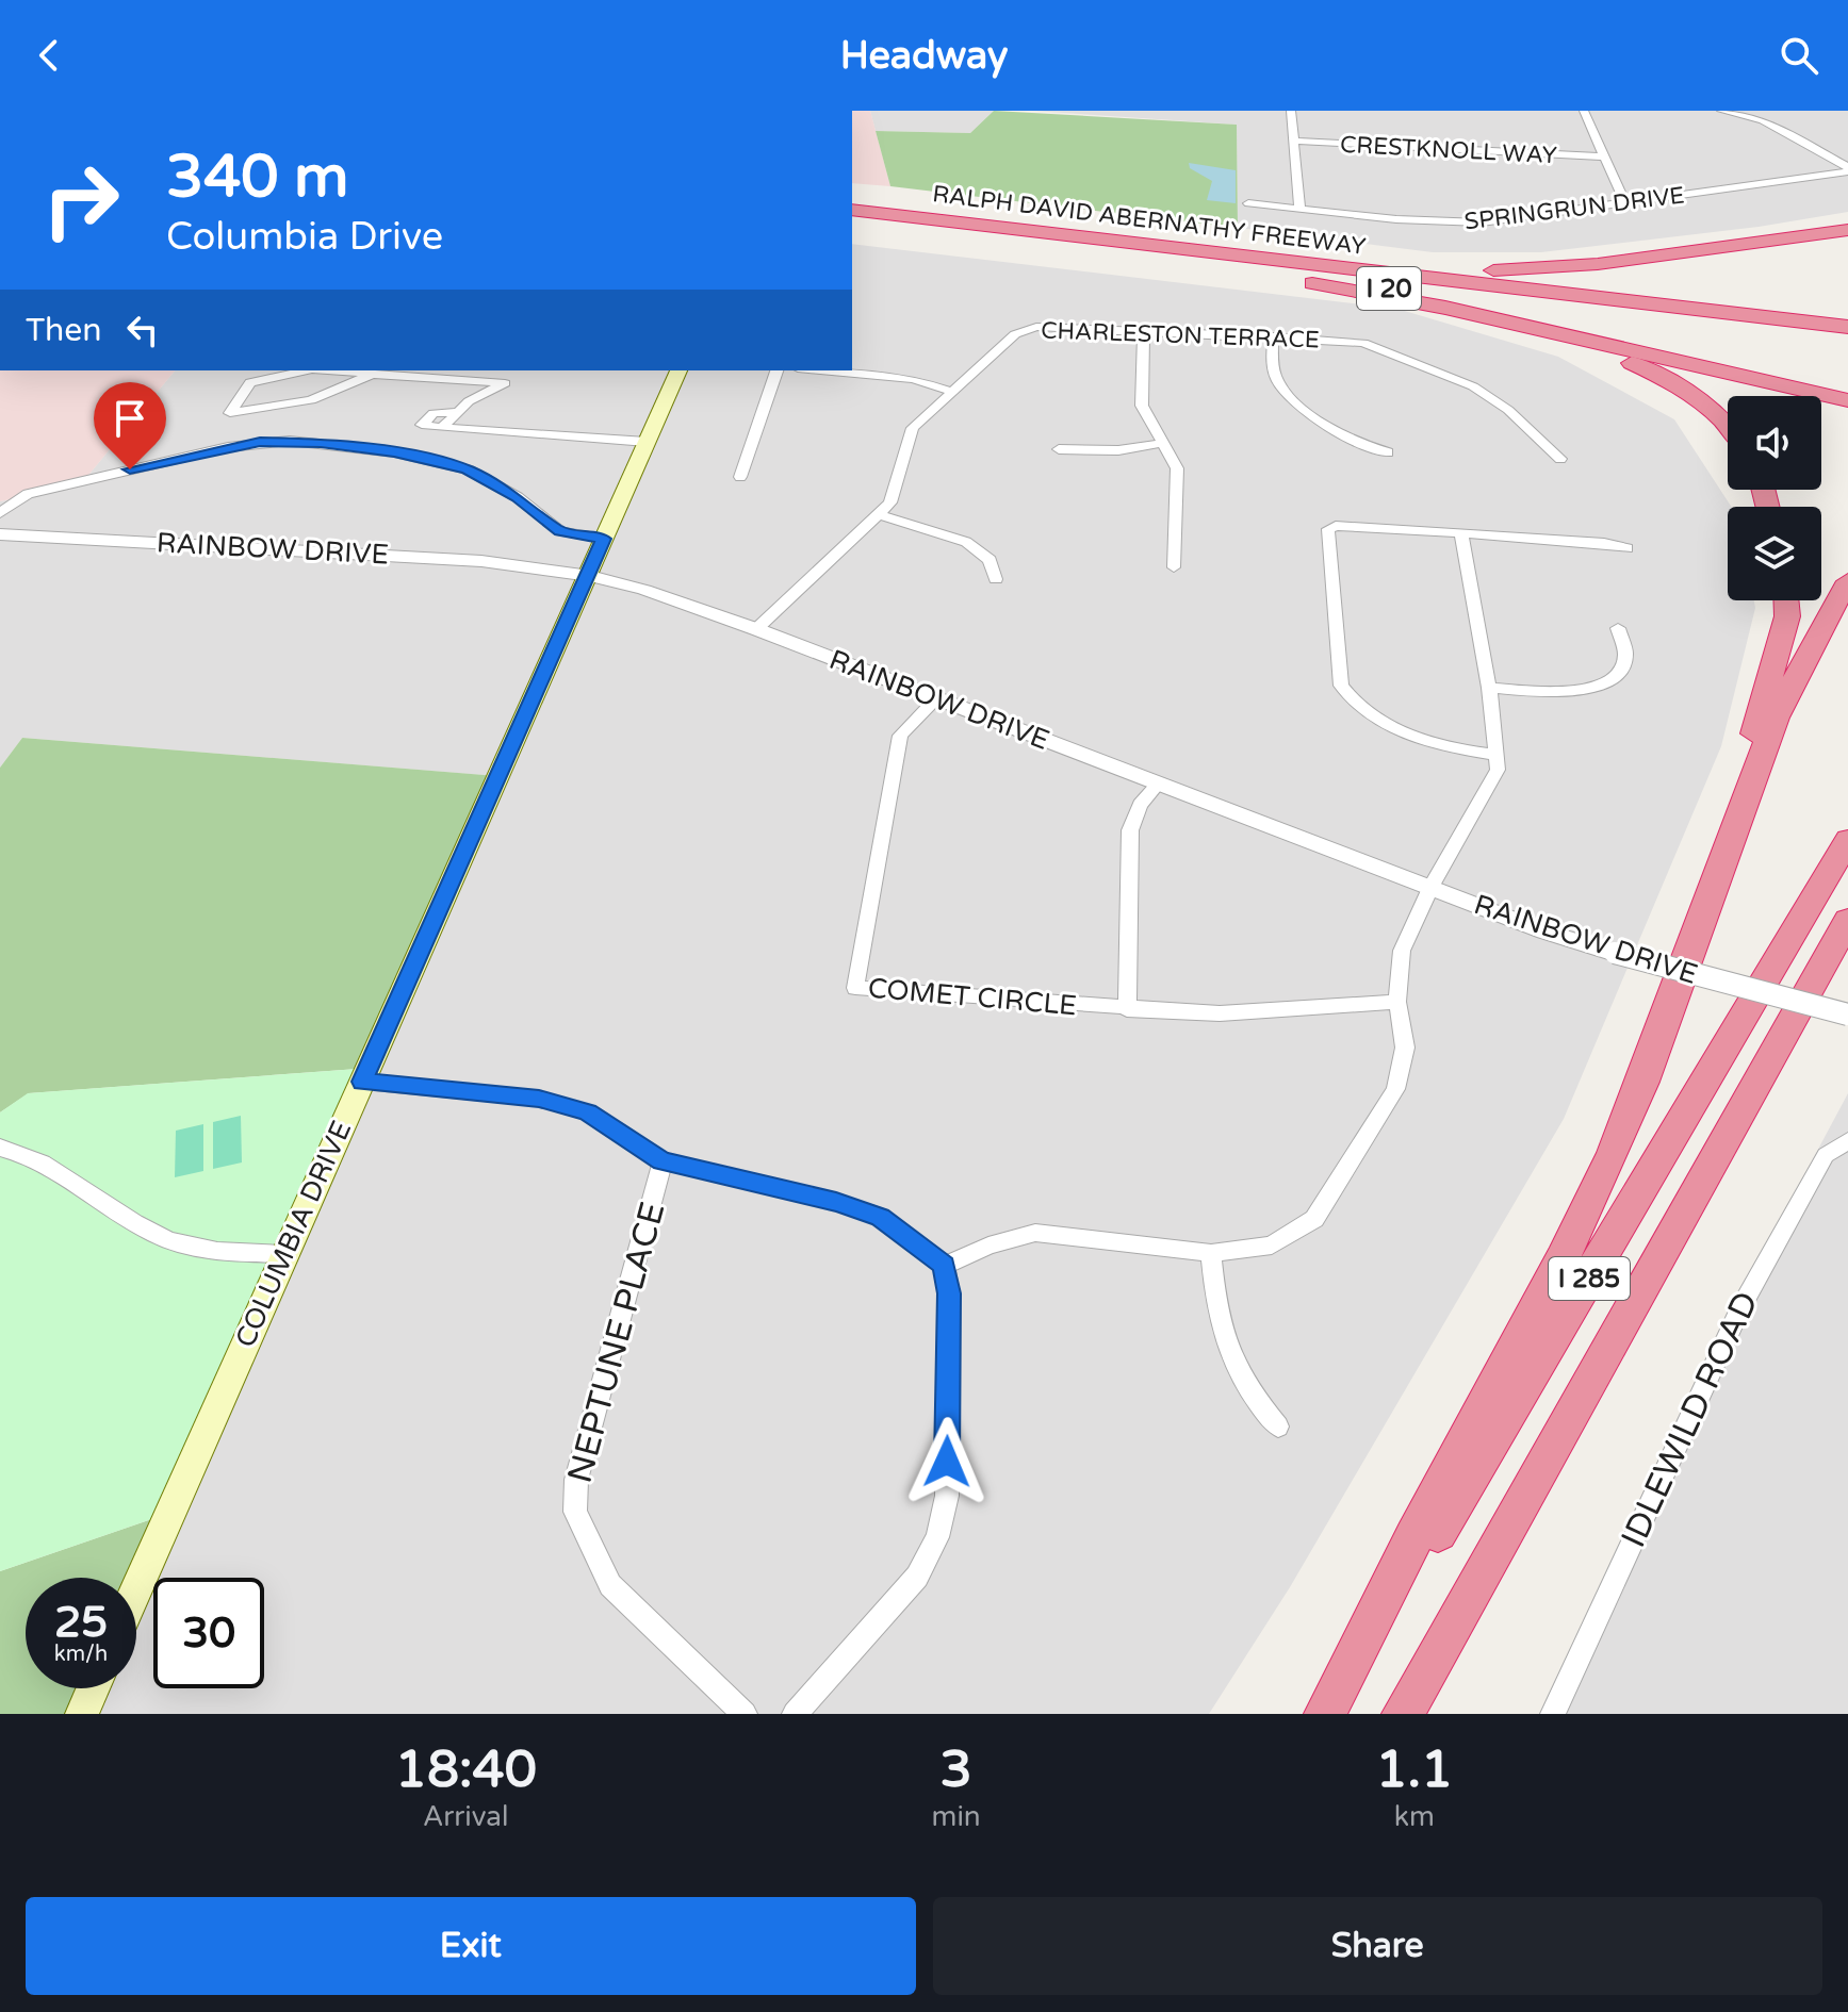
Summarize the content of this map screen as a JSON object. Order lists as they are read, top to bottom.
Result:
{
  "streets": {
    "highway": ["RALPH DAVID ABERNATHY FREEWAY", "I 20", "I 285"],
    "main road": ["COLUMBIA DRIVE"],
    "street": [
      "CRESTKNOLL WAY",
      "SPRINGRUN DRIVE",
      "CHARLESTON TERRACE",
      "RAINBOW DRIVE",
      "COMET CIRCLE",
      "NEPTUNE PLACE",
      "IDLEWILD ROAD"
    ]
  },
  "crossings": [
    ["CHARLESTON TERRACE", "RAINBOW DRIVE"],
    ["RAINBOW DRIVE", "COMET CIRCLE"],
    ["RAINBOW DRIVE", "COLUMBIA DRIVE"]
  ],
  "page": {
    "header": "Headway",
    "turn": ["340 m", "Columbia Drive"],
    "then": "Then",
    "speed": "25 km/h",
    "limit": "30",
    "eta": [
      "18:40",
      "Arrival",
      "3",
      "min",
      "1.1",
      "km"
    ],
    "buttons": ["Exit", "Share"]
  }
}
